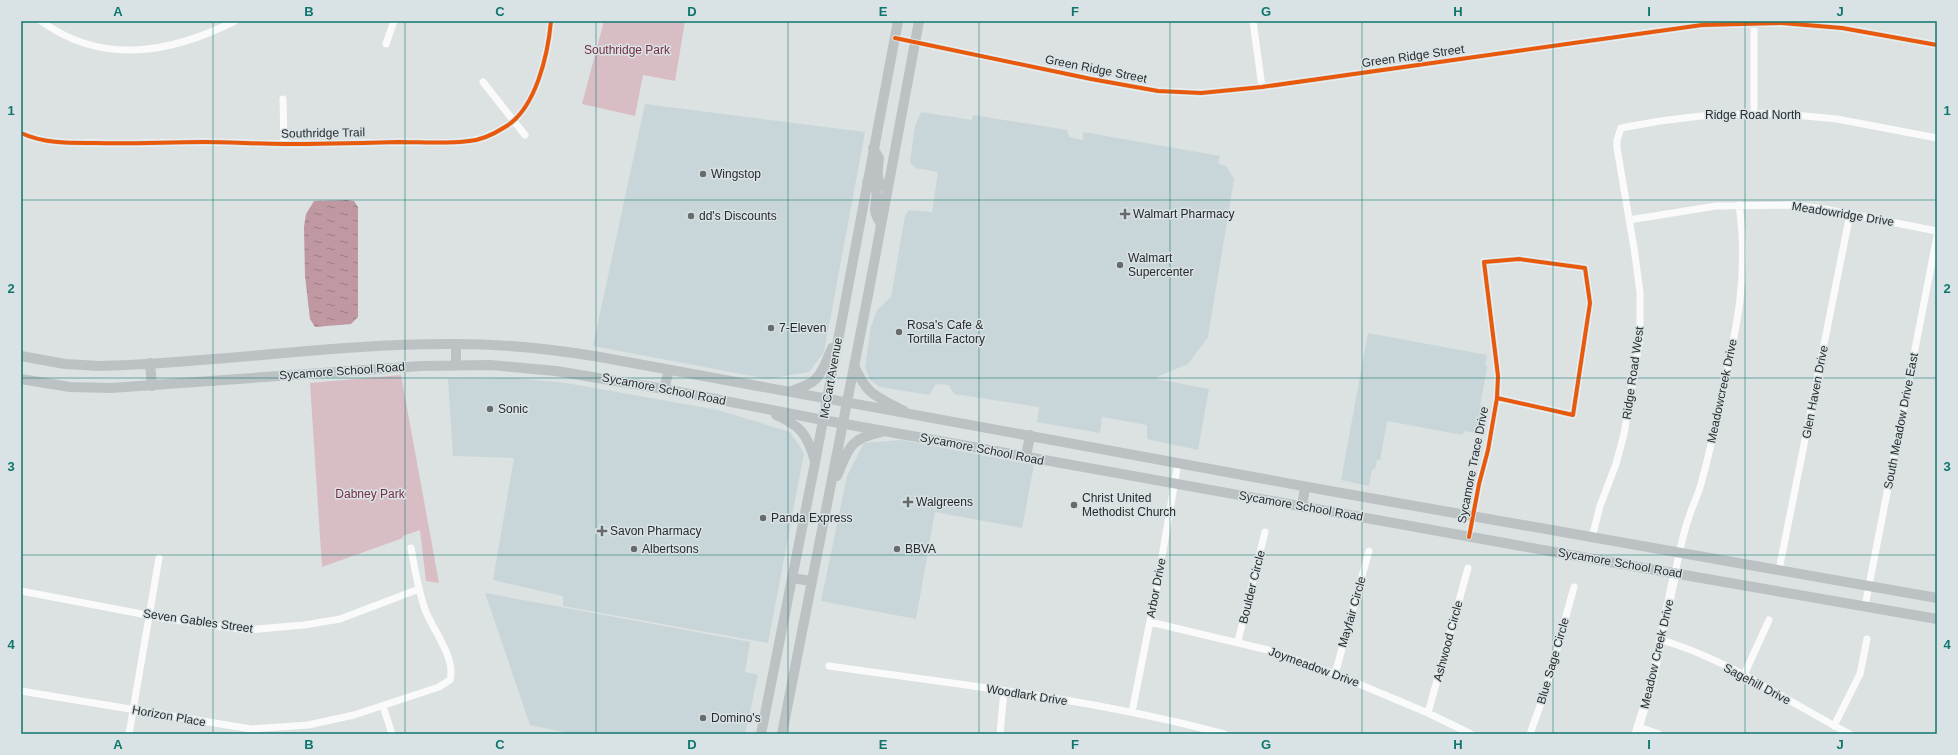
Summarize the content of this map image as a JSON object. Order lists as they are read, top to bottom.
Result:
{
  "streets": {
    "main road": ["Sycamore School Road", "McCart Avenue"],
    "street": [
      "Green Ridge Street",
      "Ridge Road North",
      "Southridge Trail",
      "Meadowridge Drive",
      "Ridge Road West",
      "Meadowcreek Drive",
      "Glen Haven Drive",
      "South Meadow Drive East",
      "Sycamore Trace Drive",
      "Boulder Circle",
      "Arbor Drive",
      "Mayfair Circle",
      "Seven Gables Street",
      "Ashwood Circle",
      "Meadow Creek Drive",
      "Blue Sage Circle",
      "Joymeadow Drive",
      "Sagehill Drive",
      "Woodlark Drive",
      "Horizon Place"
    ]
  },
  "crossings": [
    ["Green Ridge Street", "McCart Avenue"],
    ["Ridge Road North", "Ridge Road West"],
    ["Meadowridge Drive", "Ridge Road West"],
    ["Meadowridge Drive", "Meadowcreek Drive"],
    ["Meadowridge Drive", "Glen Haven Drive"],
    ["Sycamore School Road", "Ridge Road West"],
    ["Sycamore School Road", "McCart Avenue"],
    ["Sycamore School Road", "Meadowcreek Drive"],
    ["Sycamore School Road", "Glen Haven Drive"],
    ["Sycamore School Road", "South Meadow Drive East"],
    ["Sycamore School Road", "Sycamore Trace Drive"],
    ["Sycamore School Road", "Arbor Drive"],
    ["Sycamore School Road", "Meadow Creek Drive"],
    ["Meadowcreek Drive", "Meadow Creek Drive"],
    ["Boulder Circle", "Joymeadow Drive"],
    ["Arbor Drive", "Joymeadow Drive"],
    ["Arbor Drive", "Woodlark Drive"],
    ["Mayfair Circle", "Joymeadow Drive"],
    ["Seven Gables Street", "Horizon Place"],
    ["Ashwood Circle", "Joymeadow Drive"],
    ["Meadow Creek Drive", "Sagehill Drive"]
  ],
  "parks": ["Southridge Park", "Dabney Park"],
  "places": {
    "other": [
      "Wingstop",
      "dd's Discounts",
      "Walmart Supercenter",
      "7-Eleven",
      "Rosa's Cafe & Tortilla Factory",
      "Sonic",
      "Christ United Methodist Church",
      "Panda Express",
      "Albertsons",
      "BBVA",
      "Domino's"
    ],
    "health": ["Walmart Pharmacy", "Walgreens", "Savon Pharmacy"]
  },
  "grid": {
    "columns": [
      "A",
      "B",
      "C",
      "D",
      "E",
      "F",
      "G",
      "H",
      "I",
      "J"
    ],
    "rows": [
      "1",
      "2",
      "3",
      "4"
    ]
  }
}
